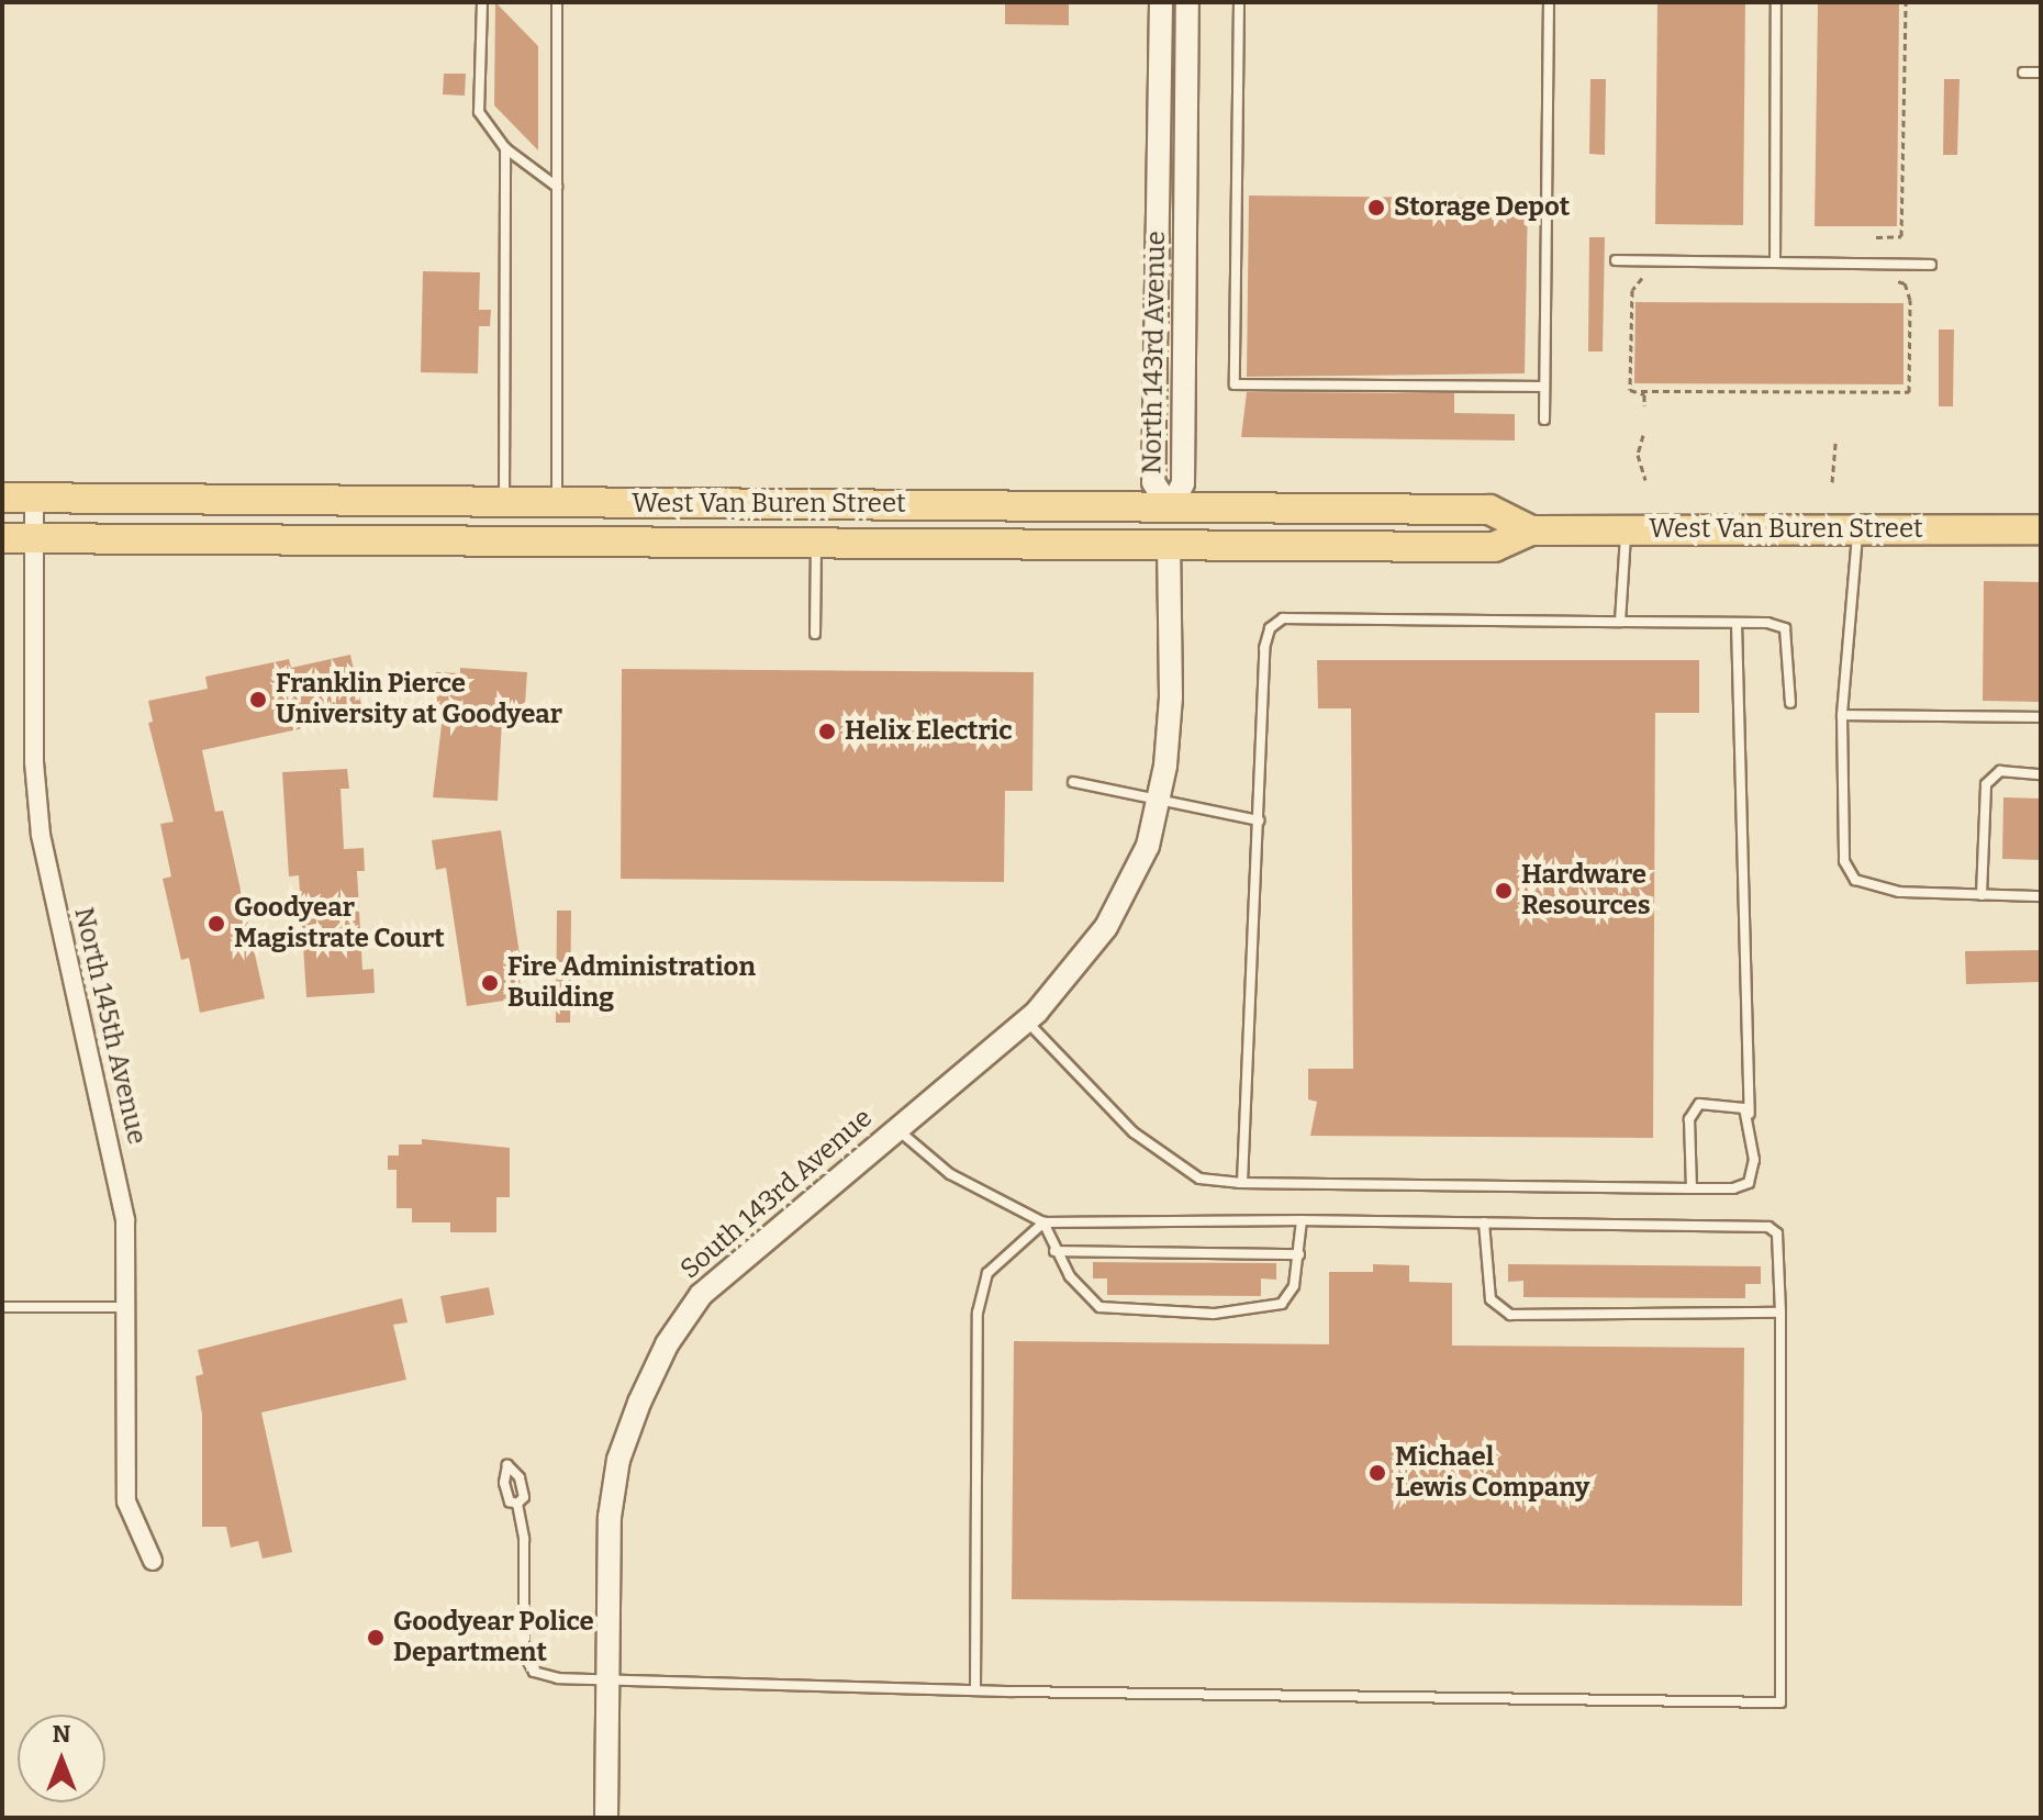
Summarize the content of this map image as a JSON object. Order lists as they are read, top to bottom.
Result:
{
  "streets": {
    "main road": ["West Van Buren Street"],
    "street": ["North 143rd Avenue", "North 145th Avenue", "South 143rd Avenue"]
  },
  "crossings": [
    ["North 143rd Avenue", "West Van Buren Street"],
    ["West Van Buren Street", "North 145th Avenue"],
    ["West Van Buren Street", "South 143rd Avenue"]
  ],
  "places": [
    "Storage Depot",
    "Franklin Pierce University at Goodyear",
    "Helix Electric",
    "Hardware Resources",
    "Goodyear Magistrate Court",
    "Fire Administration Building",
    "Michael Lewis Company",
    "Goodyear Police Department"
  ],
  "north": "top"
}
